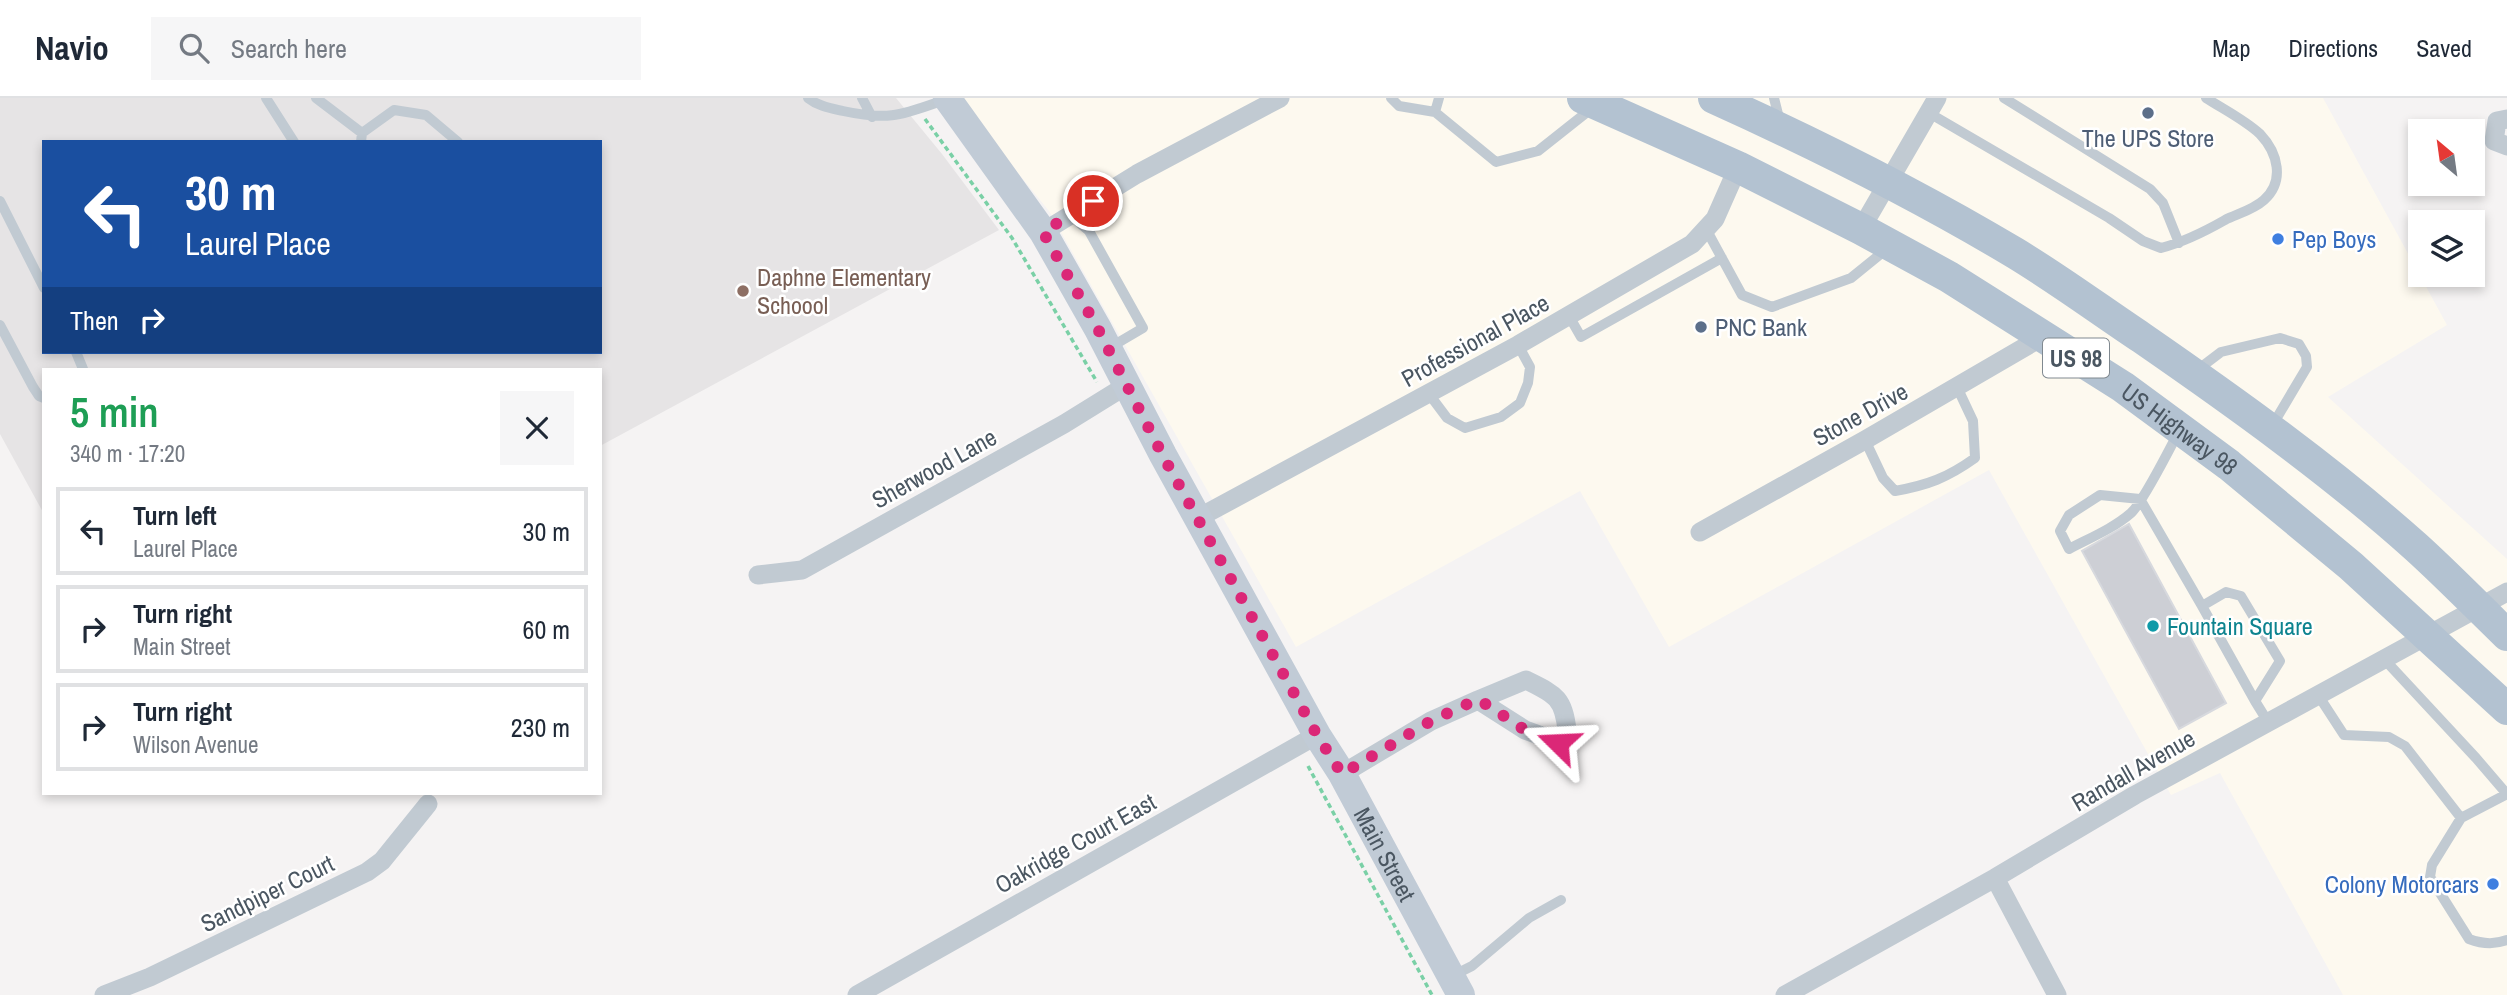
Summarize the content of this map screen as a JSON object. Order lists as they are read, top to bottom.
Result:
{
  "streets": {
    "main road": ["US 98", "US Highway 98", "Main Street"],
    "street": [
      "Professional Place",
      "Stone Drive",
      "Sherwood Lane",
      "Randall Avenue",
      "Oakridge Court East",
      "Sandpiper Court"
    ]
  },
  "crossings": [
    ["Professional Place", "US Highway 98"],
    ["Professional Place", "Main Street"],
    ["US 98", "Randall Avenue"],
    ["Stone Drive", "US Highway 98"],
    ["US Highway 98", "Randall Avenue"],
    ["Sherwood Lane", "Main Street"],
    ["Oakridge Court East", "Main Street"]
  ],
  "places": [
    "The UPS Store",
    "Pep Boys",
    "Daphne Elementary Schoool",
    "PNC Bank",
    "Fountain Square",
    "Colony Motorcars"
  ],
  "north": "top left",
  "page": {
    "header": "Navio",
    "search": "Search here",
    "nav": ["Map", "Directions", "Saved"],
    "turn": ["30 m", "Laurel Place"],
    "then": "Then",
    "heading": ["5 min", "340 m · 17:20"],
    "list": [
      {
        "name": "Turn left",
        "note": "Laurel Place",
        "value": "30 m"
      },
      {
        "name": "Turn right",
        "note": "Main Street",
        "value": "60 m"
      },
      {
        "name": "Turn right",
        "note": "Wilson Avenue",
        "value": "230 m"
      }
    ]
  }
}
